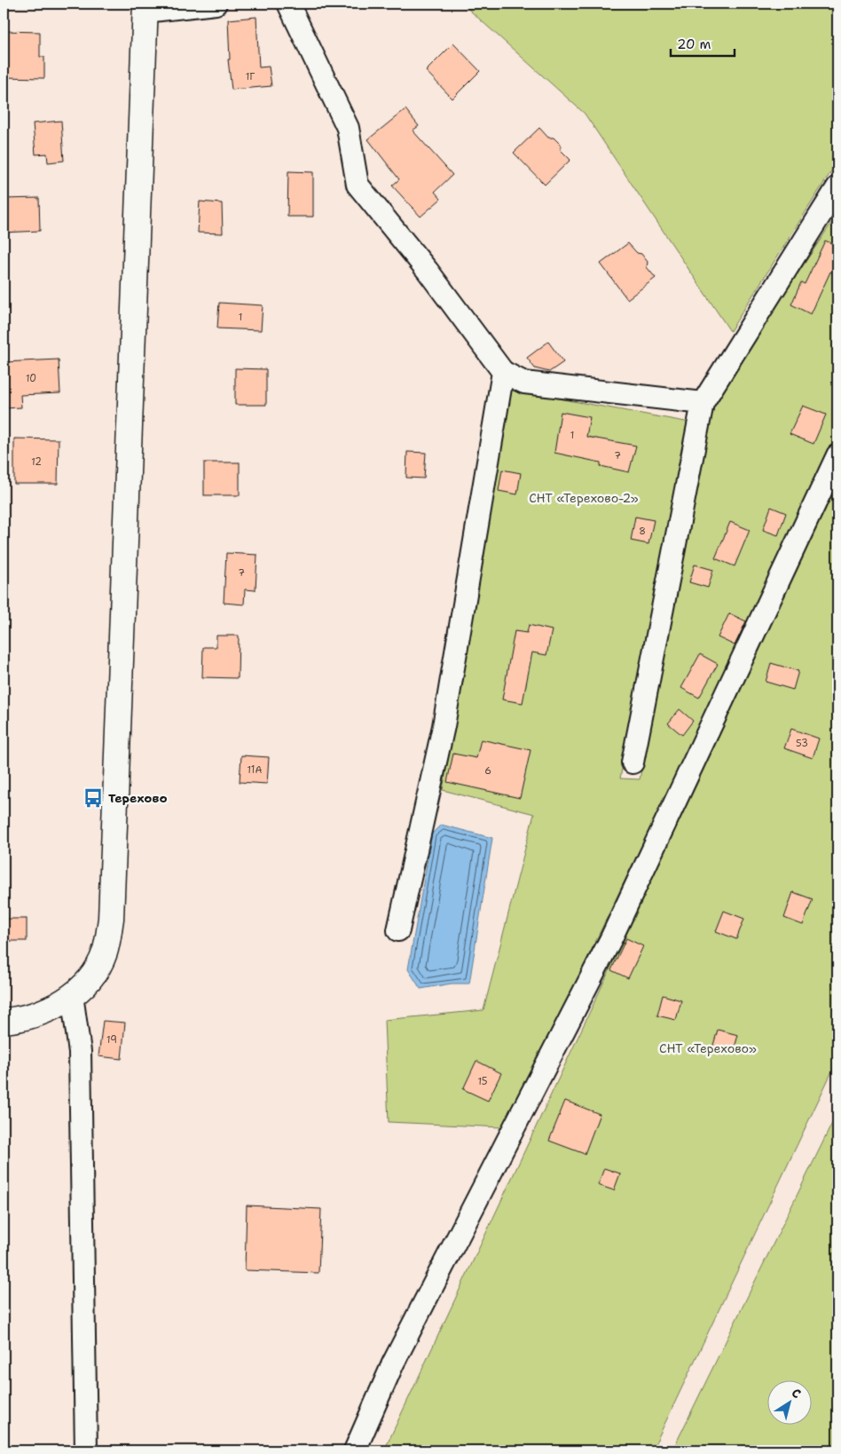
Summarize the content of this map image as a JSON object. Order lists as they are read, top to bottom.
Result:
{
  "parks": ["СНТ «Терехово-2»", "СНТ «Терехово»"],
  "places": {
    "bus stop": ["Терехово"]
  },
  "house_numbers": [
    "1Г",
    "1",
    "10",
    "1",
    "7",
    "12",
    "8",
    "7",
    "53",
    "11А",
    "6",
    "19",
    "15"
  ],
  "scale_bar": "20 m",
  "north": "top right"
}
